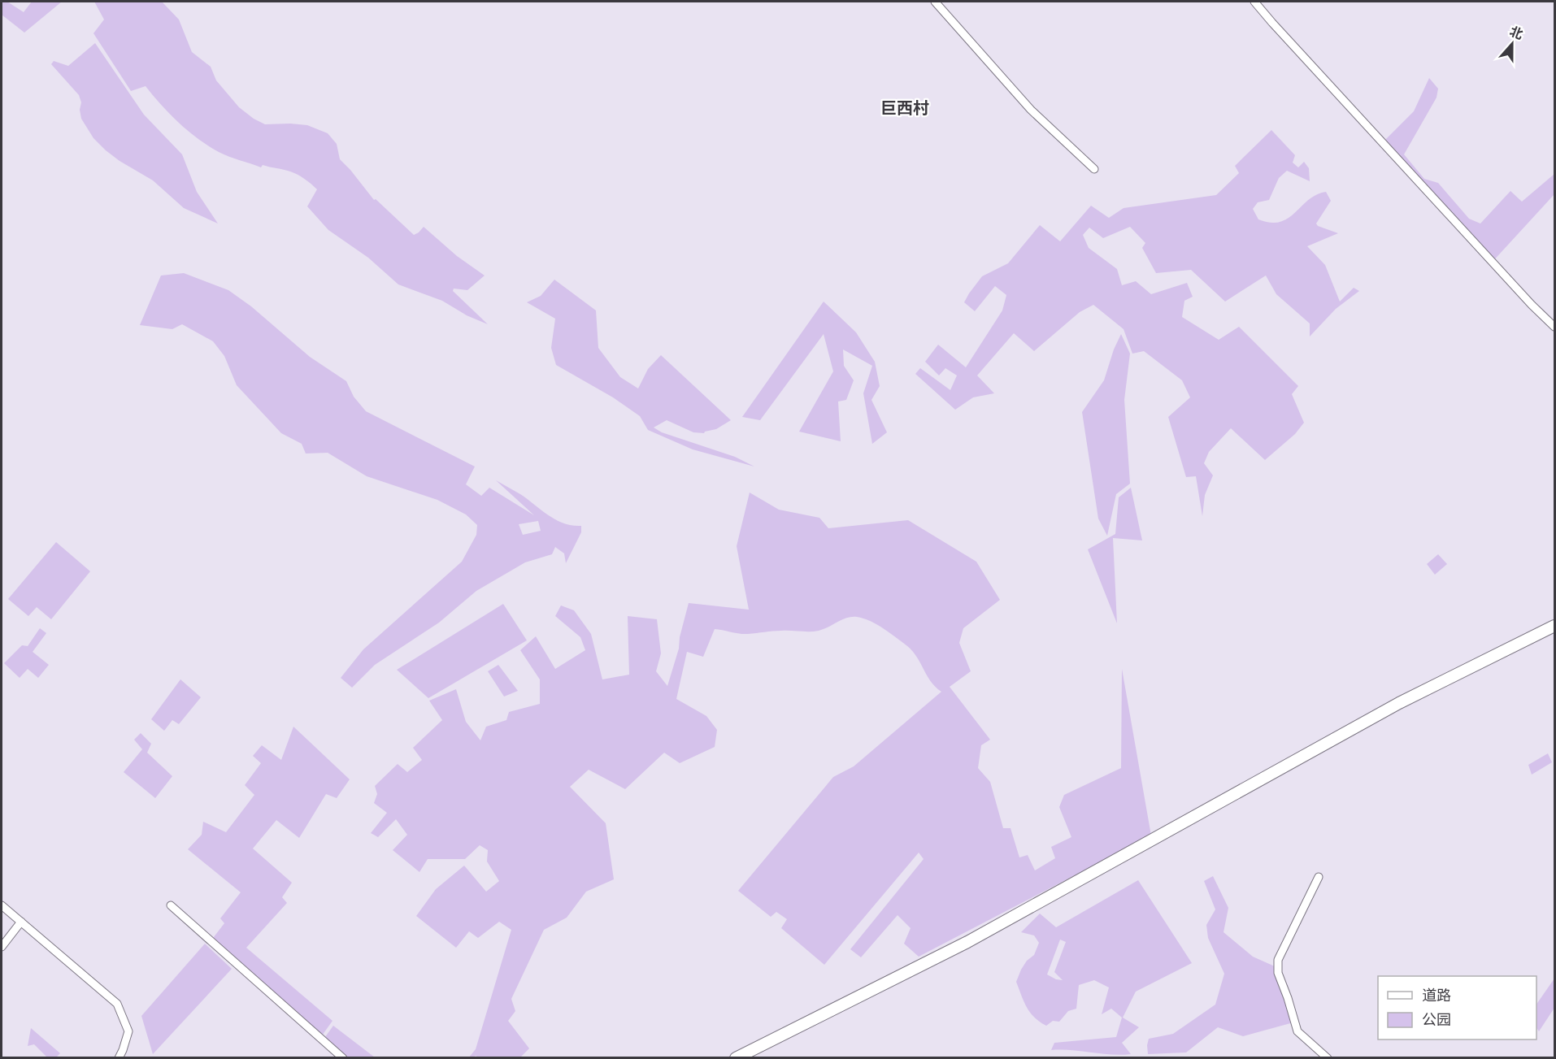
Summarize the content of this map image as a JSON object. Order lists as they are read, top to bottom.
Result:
{
  "districts": ["巨西村"],
  "legend": ["道路", "公园"],
  "north": "top"
}
